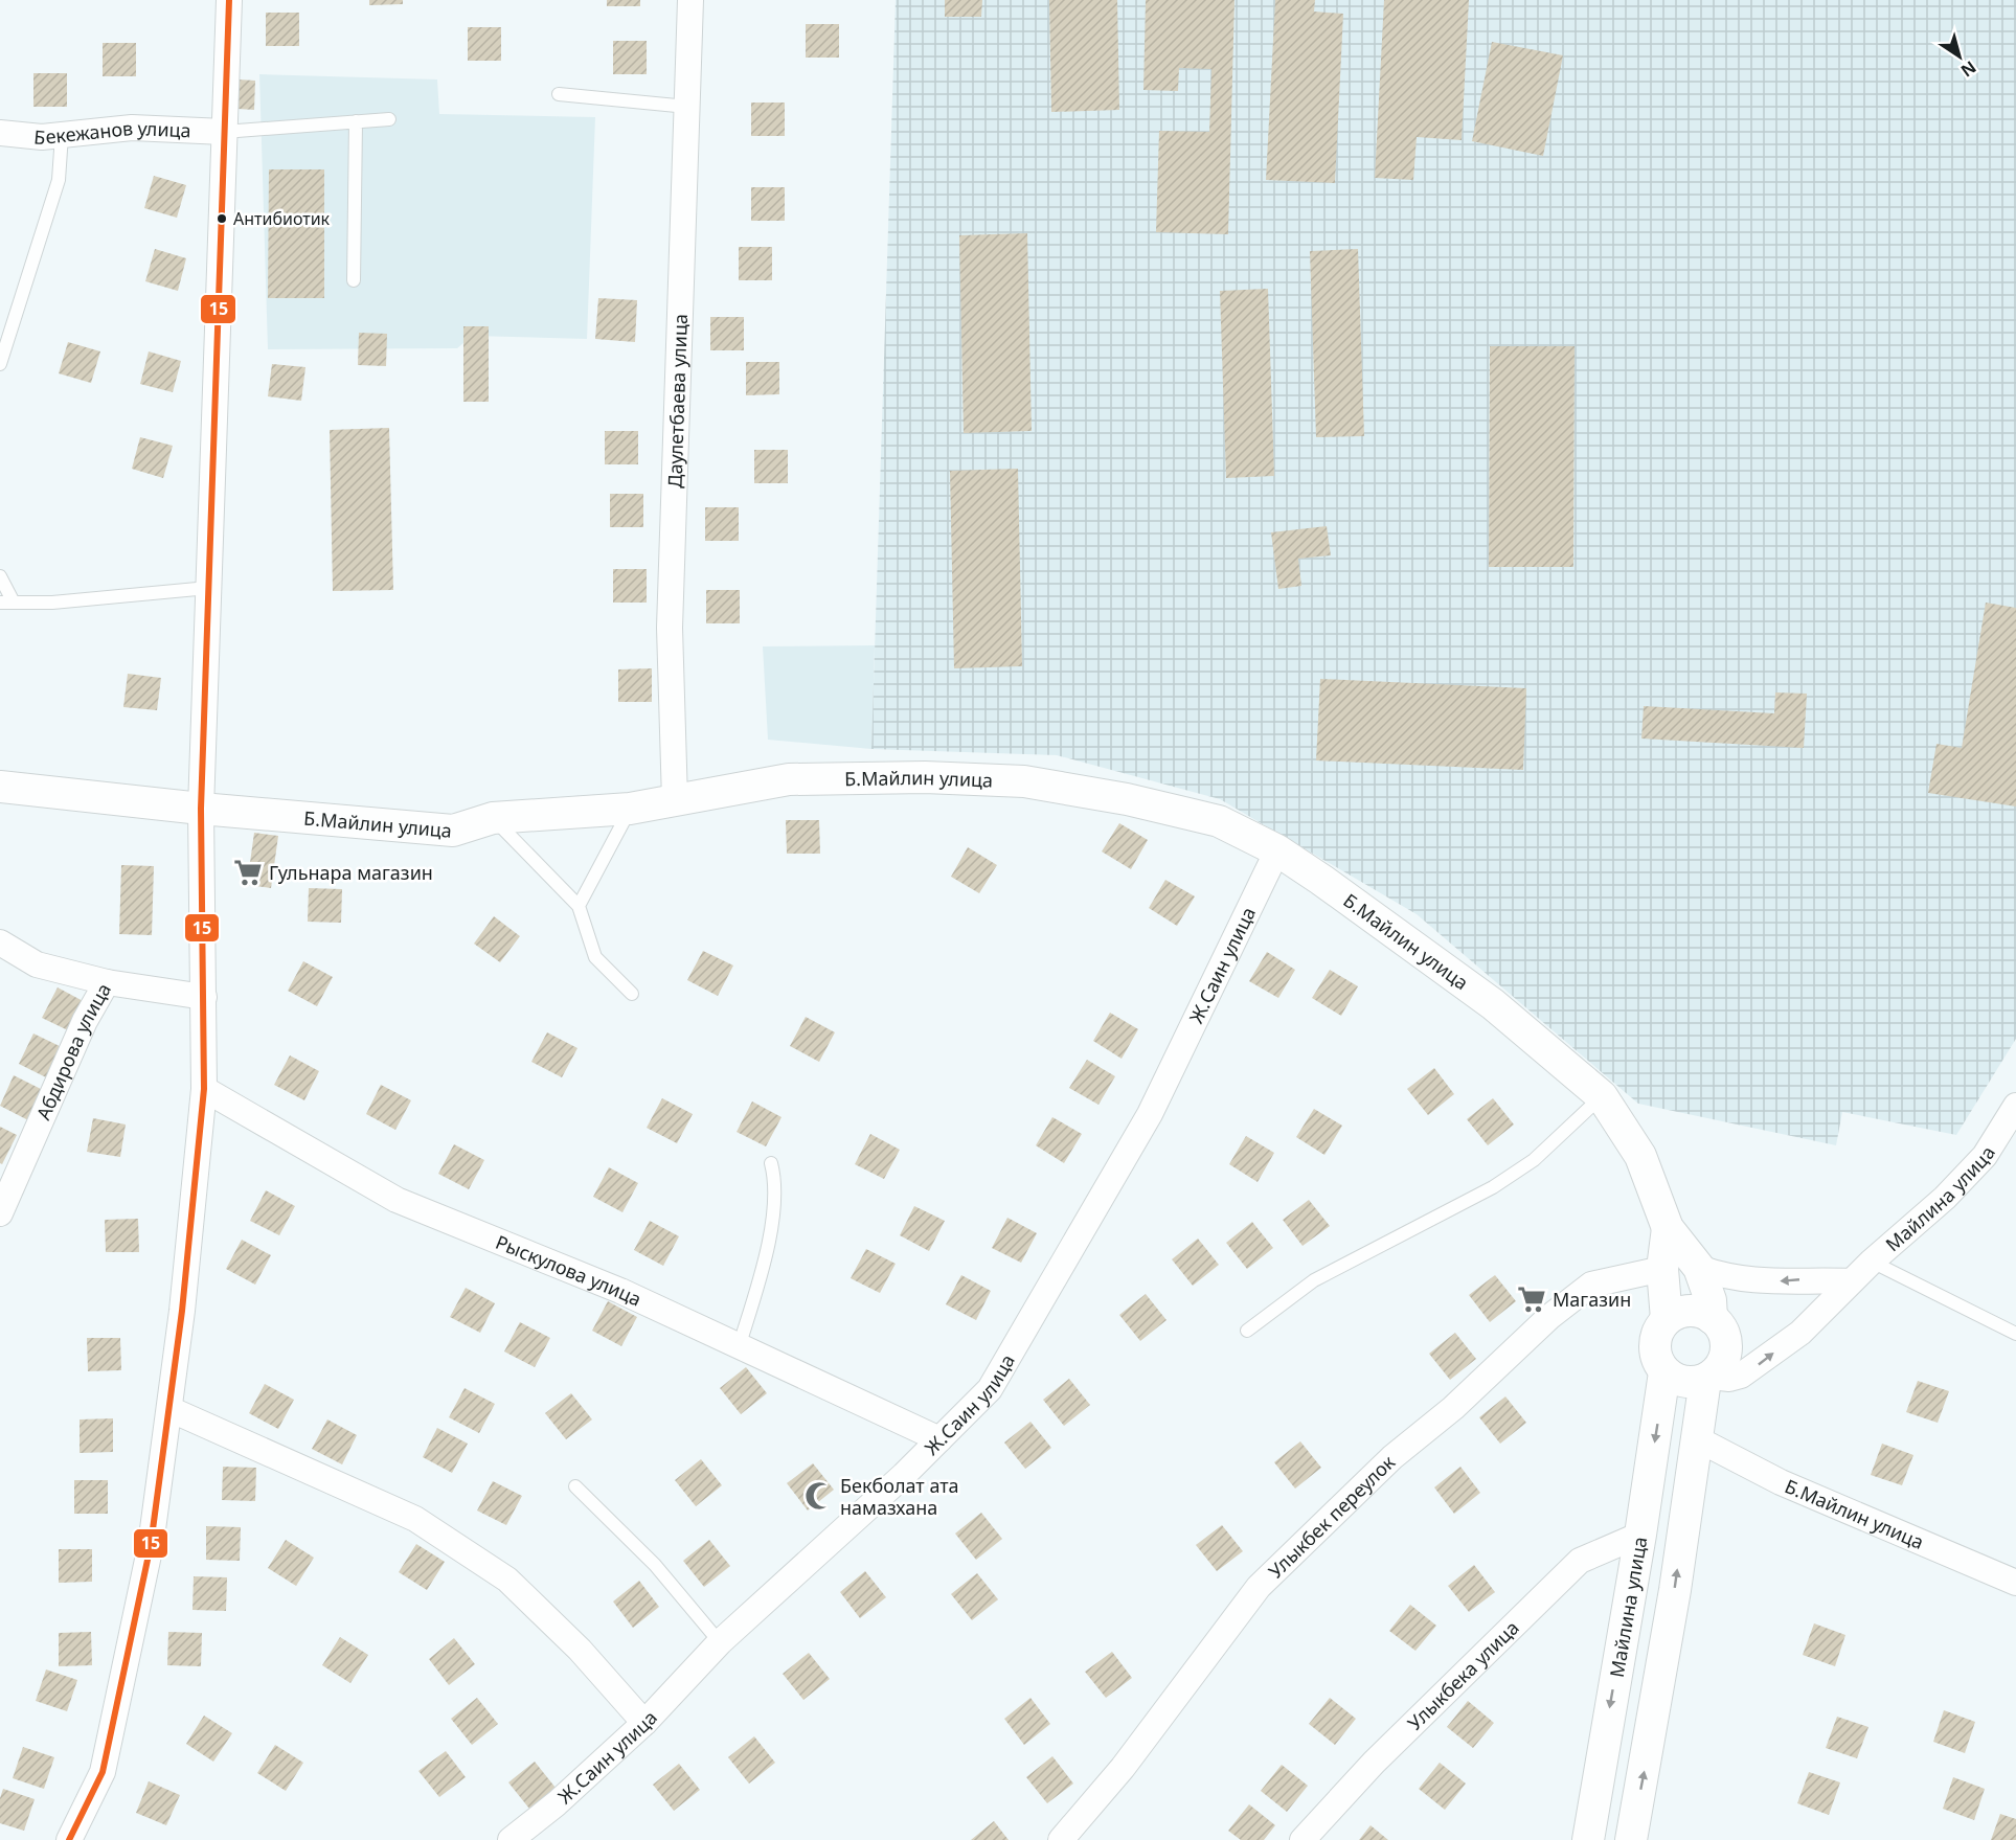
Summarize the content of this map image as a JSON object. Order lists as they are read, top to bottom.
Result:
{
  "streets": {
    "street": [
      "Бекежанов улица",
      "Даулетбаева улица",
      "Б.Майлин улица",
      "Ж.Саин улица",
      "Абдирова улица",
      "Майлина улица",
      "Рыскулова улица",
      "Улыкбек переулок",
      "Улыкбека улица"
    ]
  },
  "crossings": [
    ["Даулетбаева улица", "Б.Майлин улица"],
    ["Б.Майлин улица", "Ж.Саин улица"],
    ["Б.Майлин улица", "Майлина улица"],
    ["Б.Майлин улица", "Улыкбек переулок"],
    ["Ж.Саин улица", "Рыскулова улица"],
    ["Майлина улица", "Улыкбека улица"]
  ],
  "places": {
    "other": ["Антибиотик"],
    "supermarket": ["Гульнара магазин", "Магазин"],
    "mosque": ["Бекболат ата намазхана"]
  },
  "lines": ["transit line 15"],
  "north": "bottom right"
}
